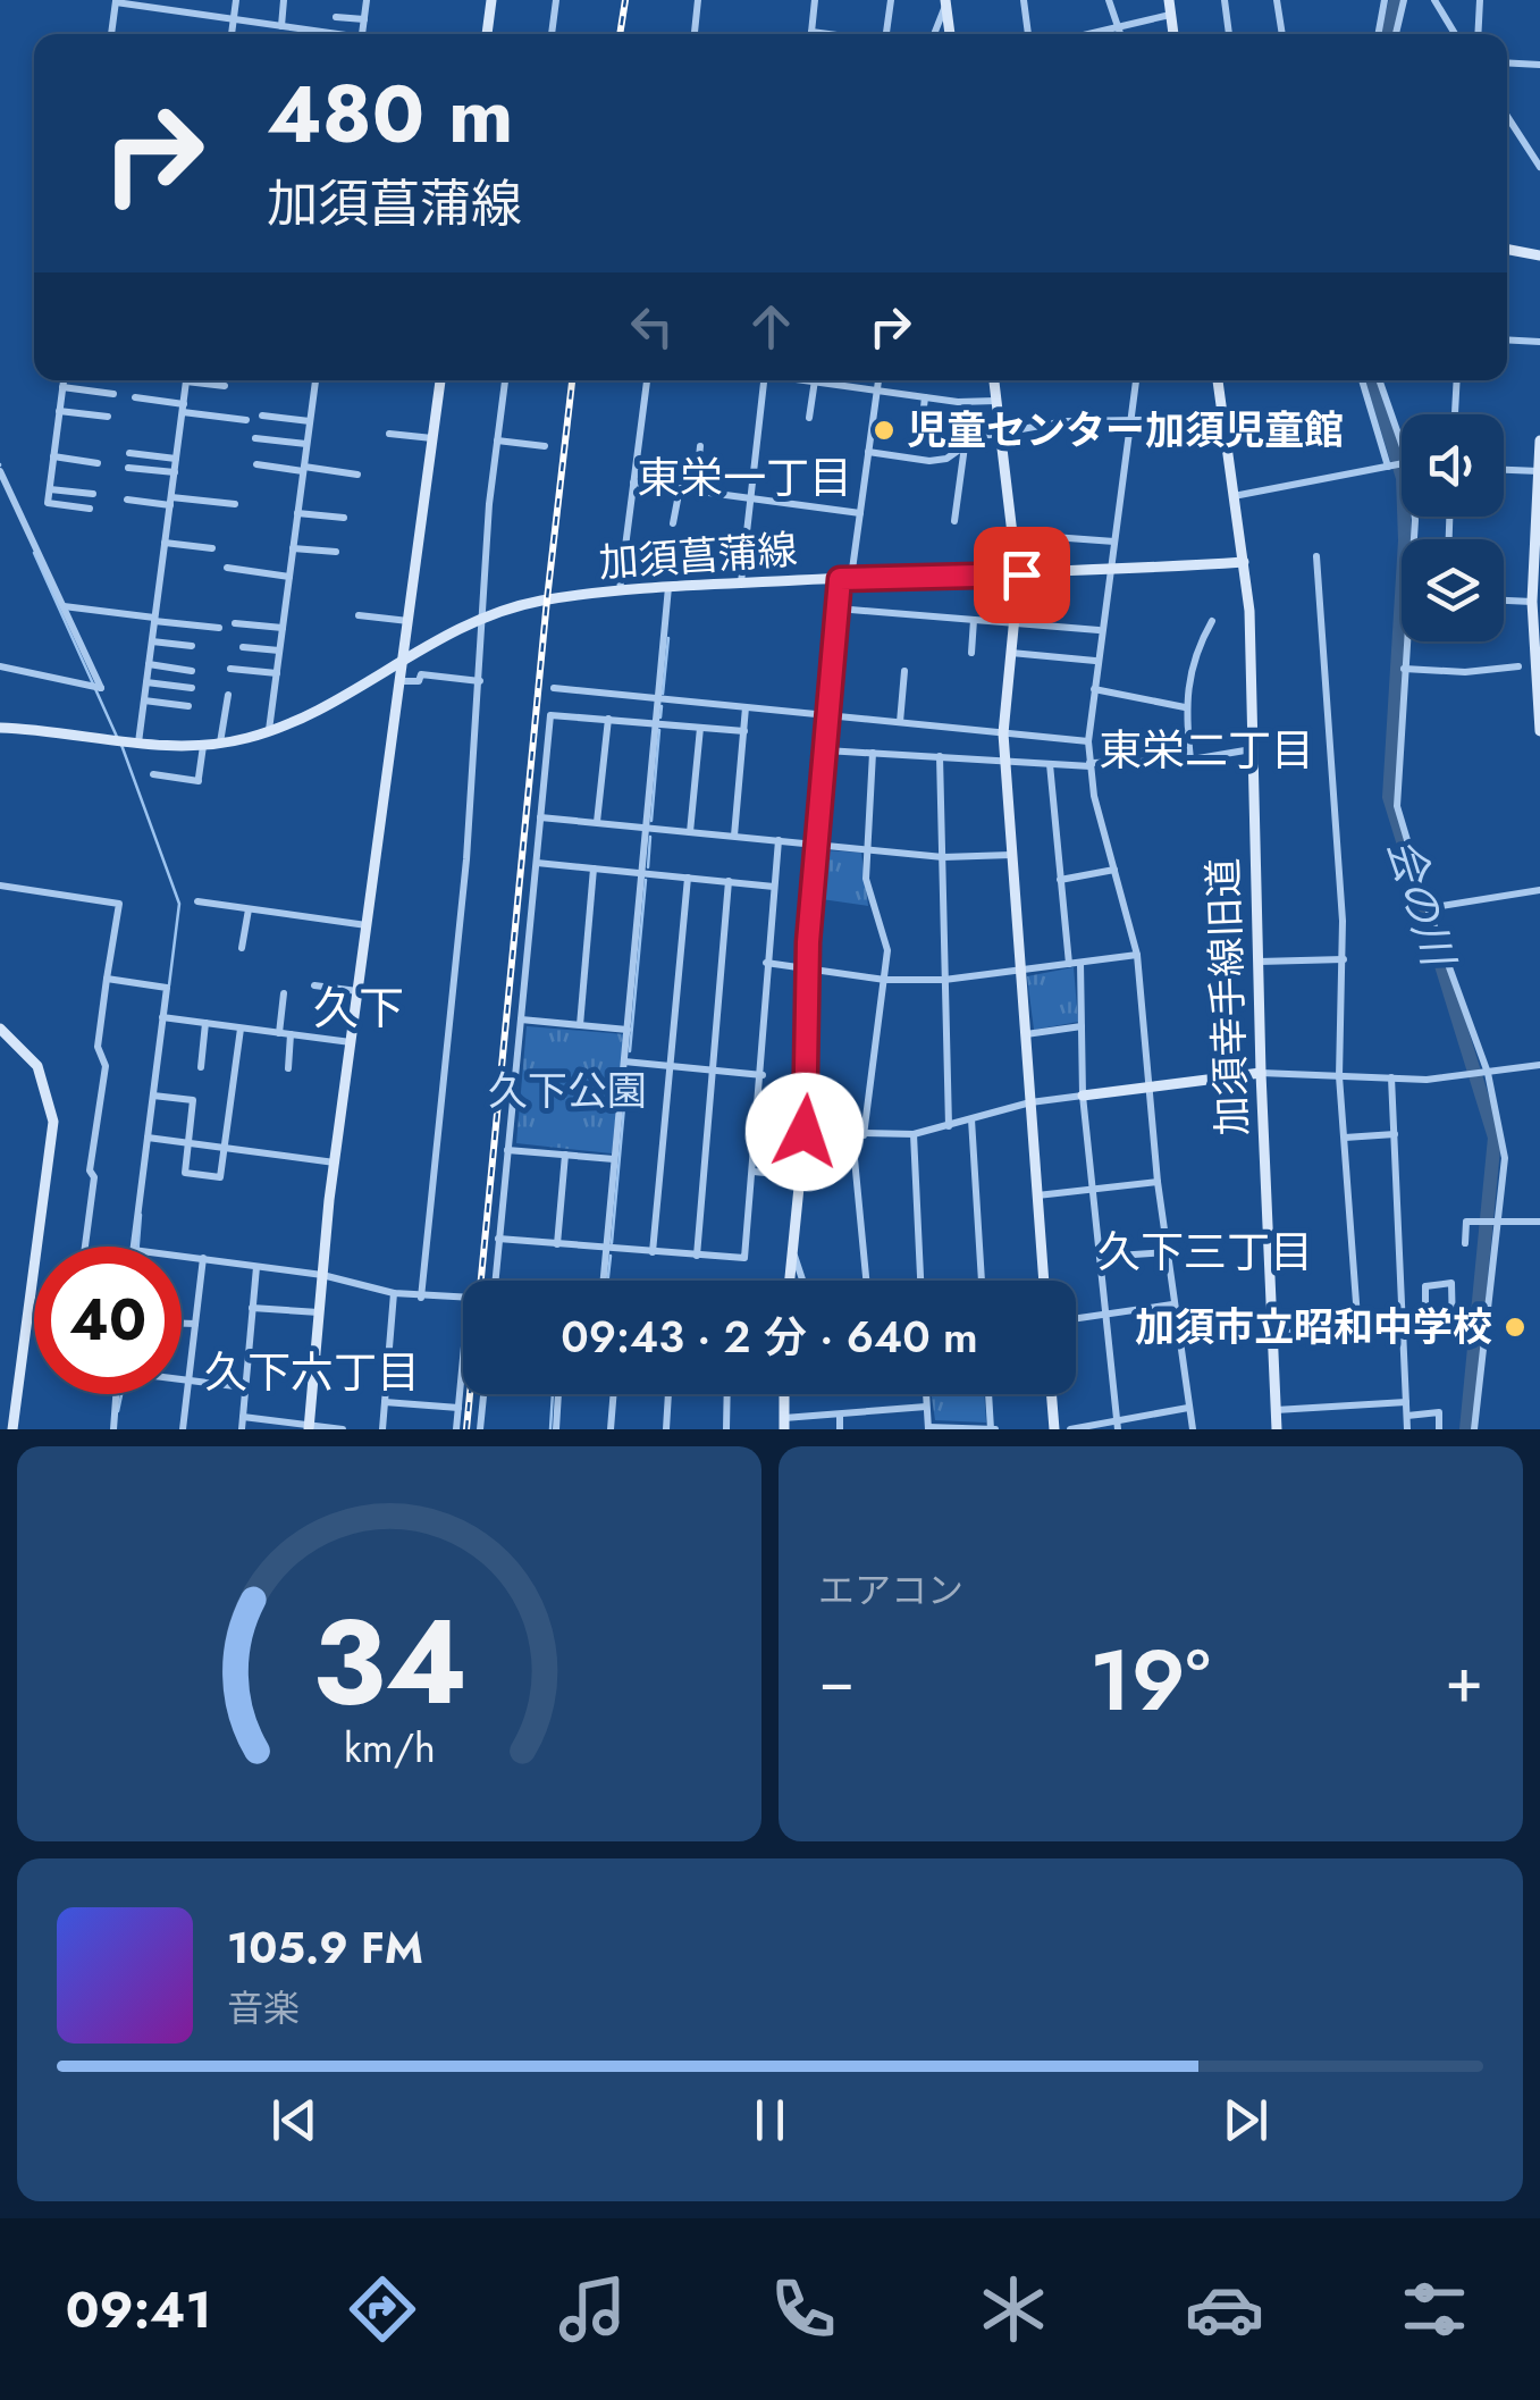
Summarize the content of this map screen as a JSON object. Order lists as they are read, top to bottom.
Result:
{
  "streets": {
    "street": ["加須菖蒲線", "加須幸手線旧道"]
  },
  "crossings": [
    ["加須菖蒲線", "加須幸手線旧道"]
  ],
  "districts": [
    "東栄一丁目",
    "東栄二丁目",
    "久下",
    "久下三丁目",
    "久下六丁目"
  ],
  "water": ["会の川"],
  "parks": ["久下公園"],
  "places": ["児童センター加須児童館", "加須市立昭和中学校"],
  "page": {
    "turn": ["480 m", "加須菖蒲線"],
    "limit": "40",
    "trip": "09:43 · 2 分 · 640 m",
    "tile": "エアコン",
    "heat": ["−", "19°", "+"],
    "song": ["105.9 FM", "音楽"],
    "tabs": "09:41",
    "gauge": ["34", "km/h"]
  }
}
